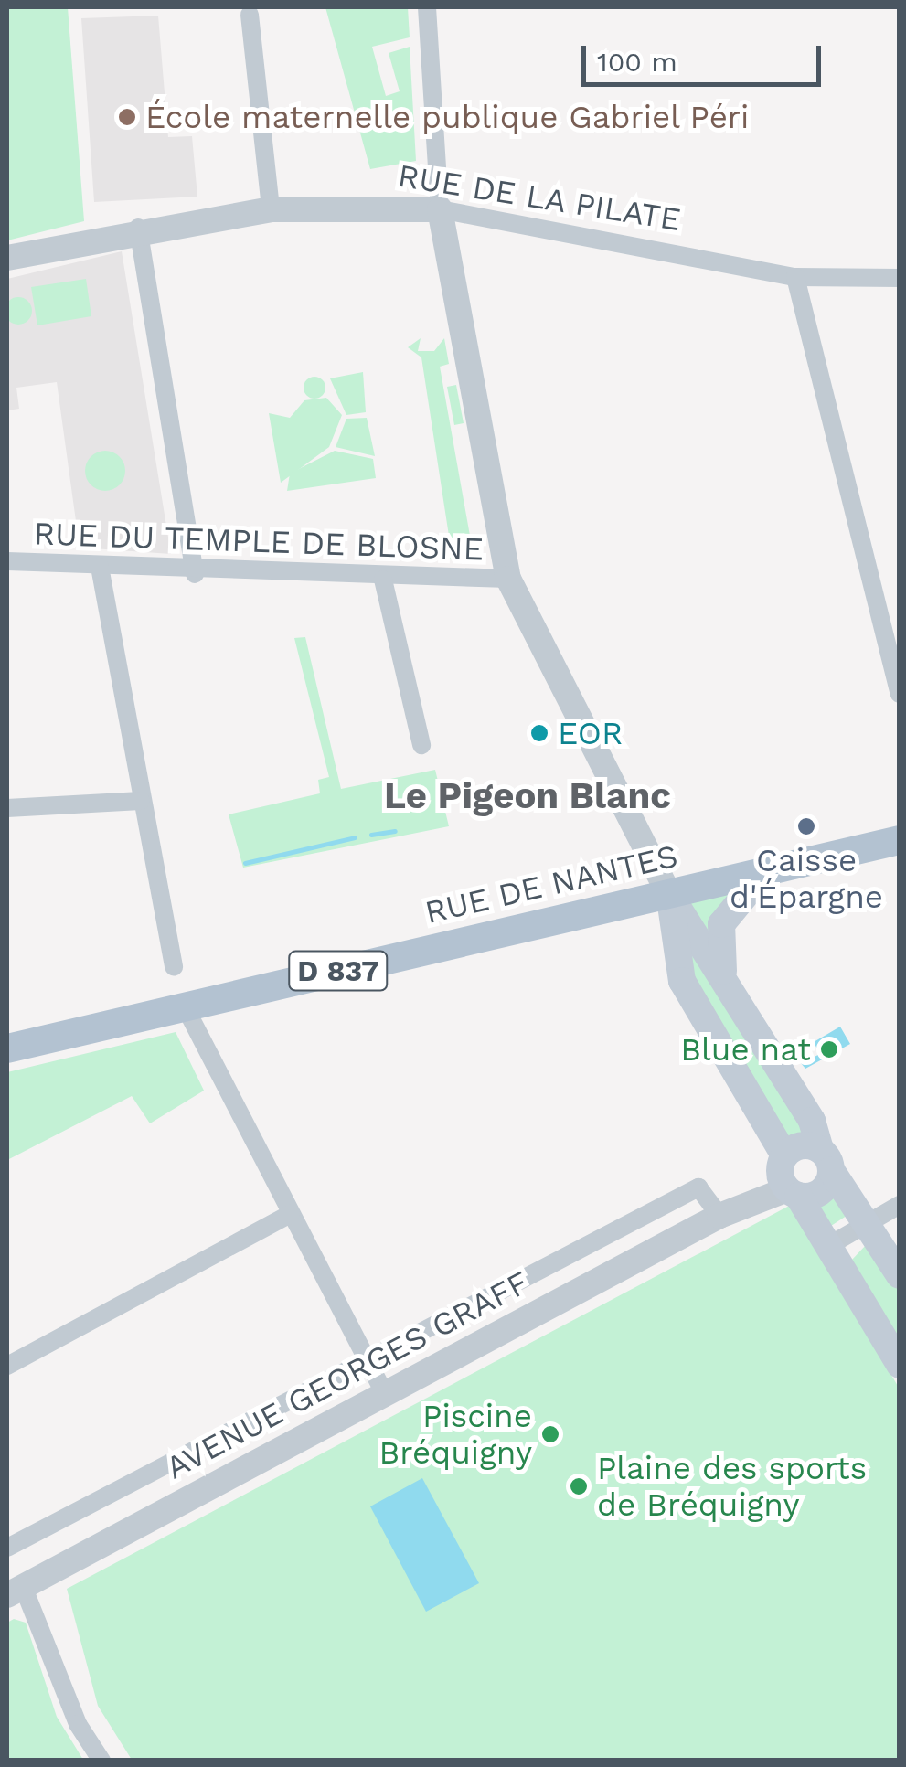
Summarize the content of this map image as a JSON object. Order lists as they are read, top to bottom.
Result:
{
  "streets": {
    "main road": ["RUE DE NANTES", "D 837"],
    "street": ["RUE DE LA PILATE", "RUE DU TEMPLE DE BLOSNE", "AVENUE GEORGES GRAFF"]
  },
  "districts": ["Le Pigeon Blanc"],
  "places": [
    "École maternelle publique Gabriel Péri",
    "EOR",
    "Caisse d'Épargne",
    "Blue nat",
    "Piscine Bréquigny",
    "Plaine des sports de Bréquigny"
  ],
  "scale_bar": "100 m"
}
